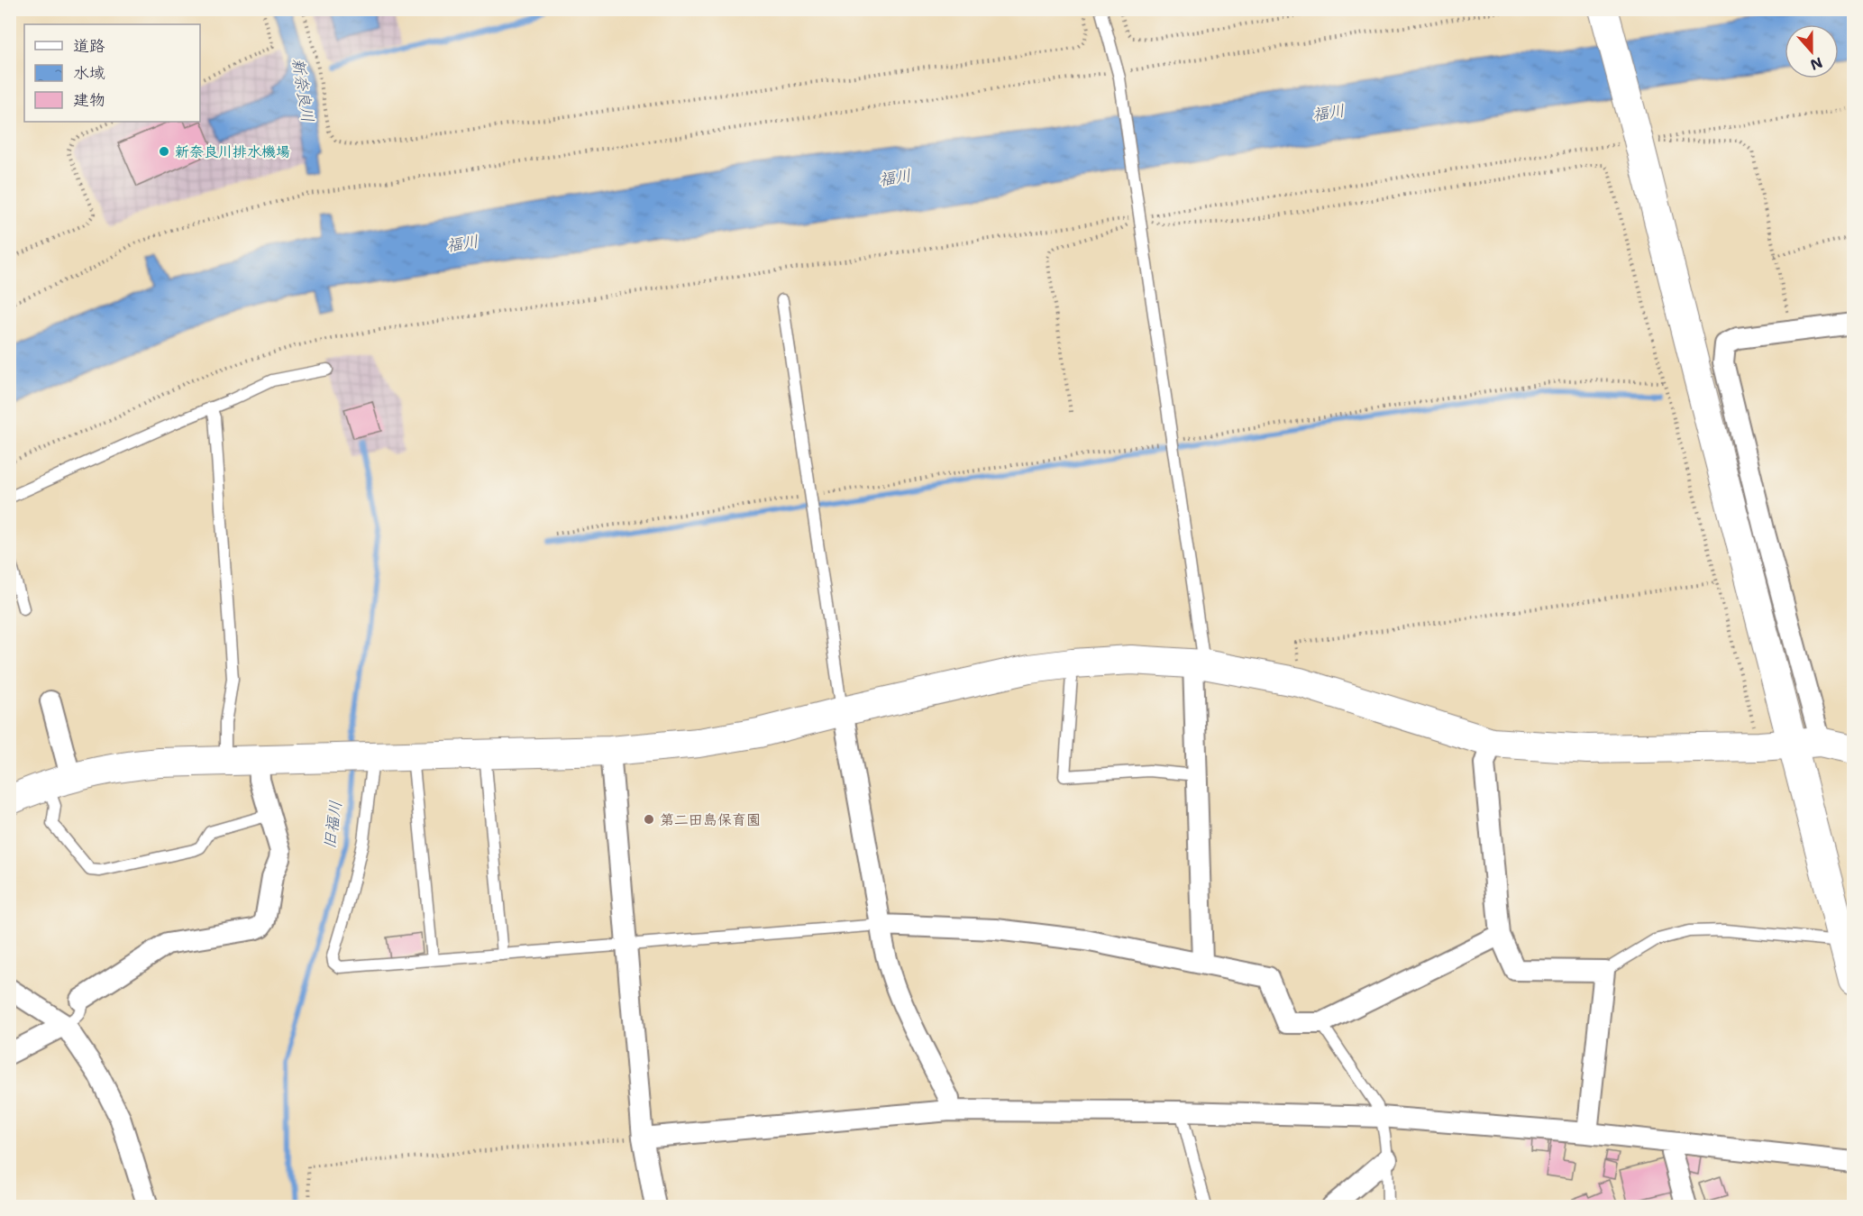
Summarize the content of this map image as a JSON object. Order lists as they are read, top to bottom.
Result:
{
  "water": ["新奈良川", "福川", "旧福川"],
  "places": ["新奈良川排水機場", "第二田島保育園"],
  "legend": ["道路", "水域", "建物"],
  "north": "bottom"
}
